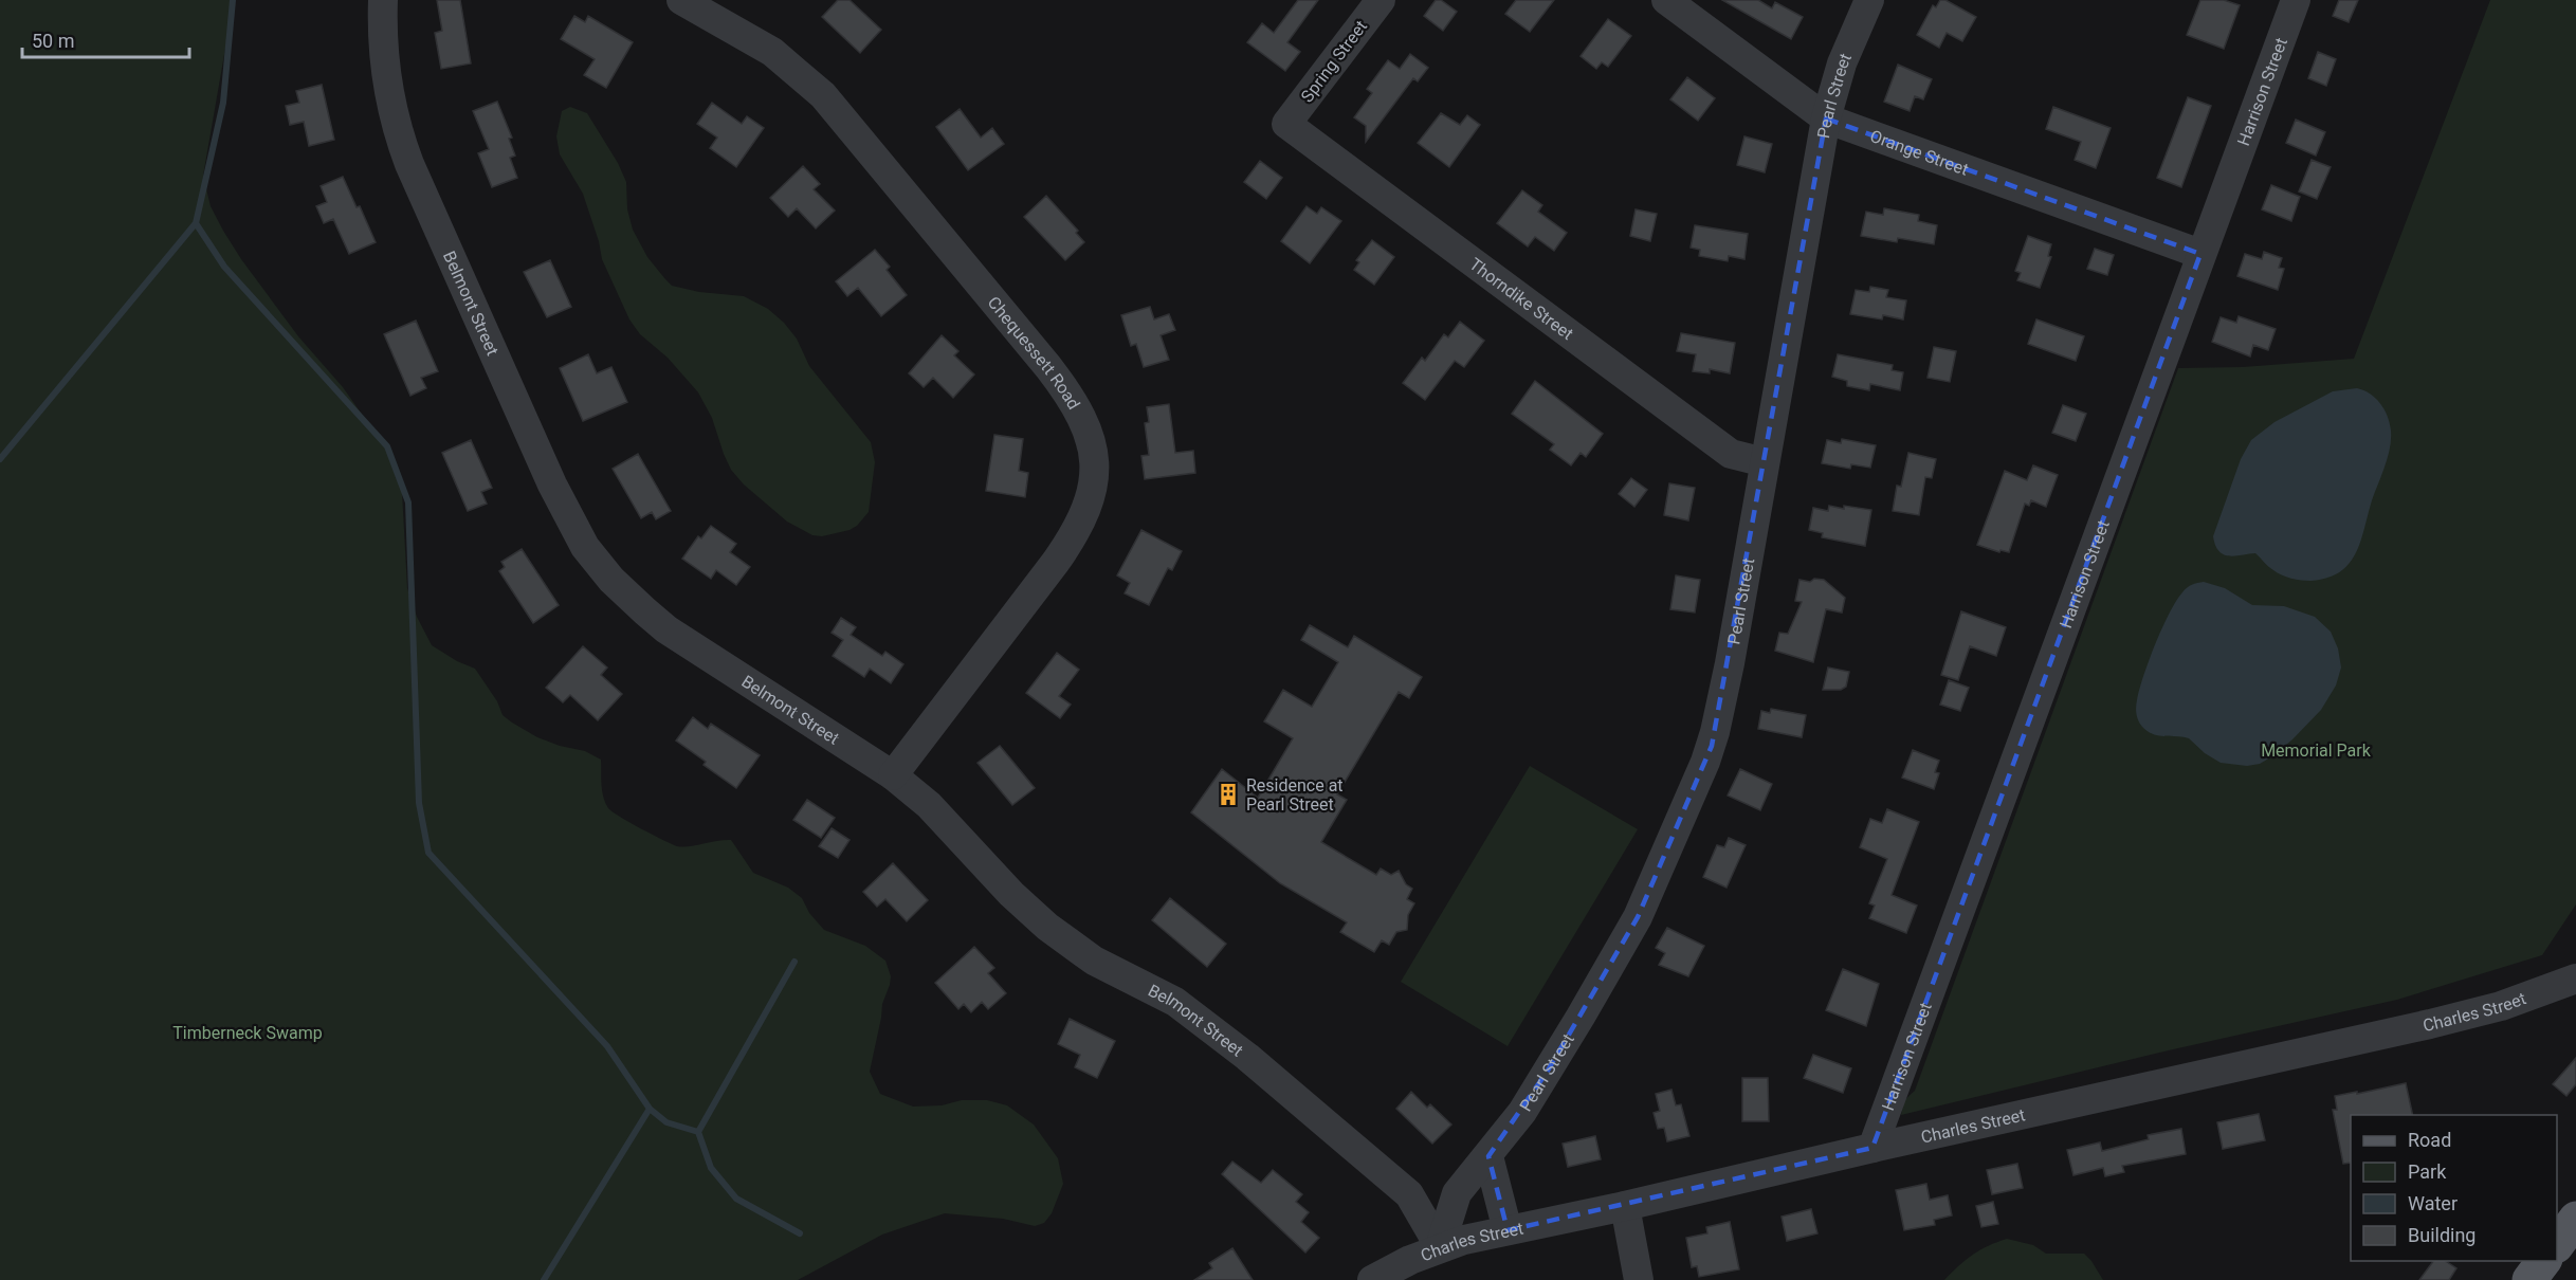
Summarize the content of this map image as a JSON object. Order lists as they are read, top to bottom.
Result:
{
  "streets": {
    "street": [
      "Spring Street",
      "Harrison Street",
      "Pearl Street",
      "Orange Street",
      "Thorndike Street",
      "Belmont Street",
      "Chequessett Road",
      "Charles Street"
    ]
  },
  "crossings": [
    ["Spring Street", "Thorndike Street"],
    ["Harrison Street", "Orange Street"],
    ["Harrison Street", "Charles Street"],
    ["Pearl Street", "Orange Street"],
    ["Pearl Street", "Thorndike Street"],
    ["Pearl Street", "Belmont Street"],
    ["Pearl Street", "Charles Street"],
    ["Belmont Street", "Chequessett Road"],
    ["Belmont Street", "Charles Street"]
  ],
  "parks": ["Memorial Park", "Timberneck Swamp"],
  "places": {
    "building": ["Residence at Pearl Street"]
  },
  "legend": [
    "Road",
    "Park",
    "Water",
    "Building"
  ],
  "scale_bar": "50 m"
}
